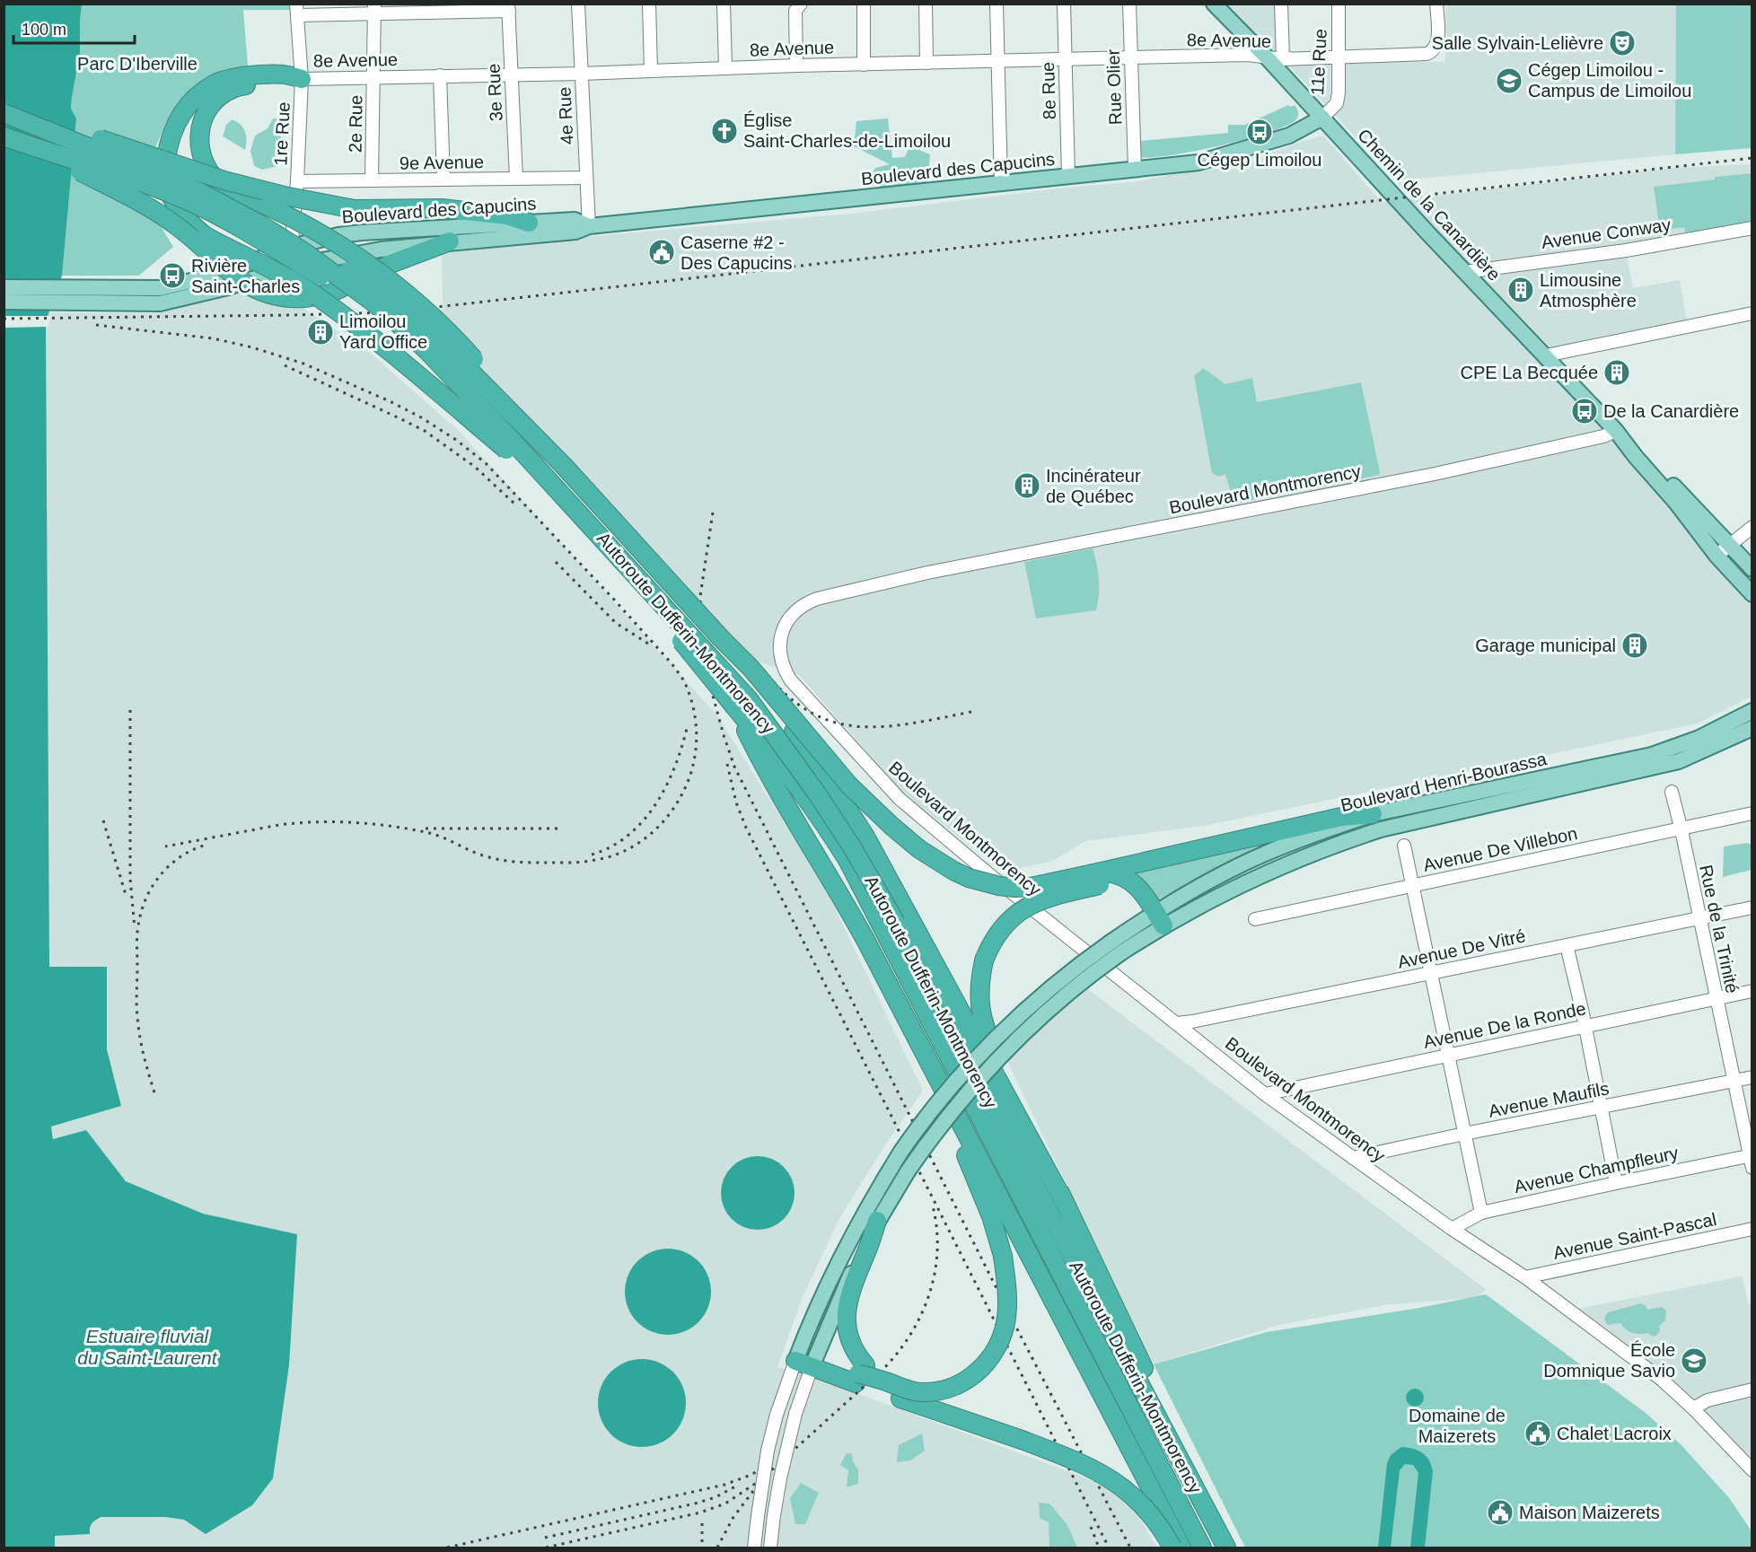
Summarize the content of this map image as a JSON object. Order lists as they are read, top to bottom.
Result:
{
  "streets": {
    "highway": ["Autoroute Dufferin-Montmorency"],
    "main road": ["Boulevard des Capucins", "Chemin de la Canardière", "Boulevard Henri-Bourassa"],
    "street": [
      "8e Avenue",
      "11e Rue",
      "Rue Olier",
      "8e Rue",
      "3e Rue",
      "4e Rue",
      "2e Rue",
      "1re Rue",
      "9e Avenue",
      "Avenue Conway",
      "Boulevard Montmorency",
      "Avenue De Villebon",
      "Rue de la Trinité",
      "Avenue De Vitré",
      "Avenue De la Ronde",
      "Avenue Maufils",
      "Avenue Champfleury",
      "Avenue Saint-Pascal"
    ]
  },
  "crossings": [
    ["8e Avenue", "11e Rue"],
    ["8e Avenue", "Rue Olier"],
    ["8e Avenue", "8e Rue"],
    ["8e Avenue", "3e Rue"],
    ["8e Avenue", "4e Rue"],
    ["8e Avenue", "2e Rue"],
    ["8e Avenue", "1re Rue"],
    ["8e Avenue", "Chemin de la Canardière"],
    ["11e Rue", "Boulevard des Capucins"],
    ["11e Rue", "Chemin de la Canardière"],
    ["Rue Olier", "Boulevard des Capucins"],
    ["8e Rue", "Boulevard des Capucins"],
    ["3e Rue", "9e Avenue"],
    ["4e Rue", "9e Avenue"],
    ["4e Rue", "Boulevard des Capucins"],
    ["2e Rue", "9e Avenue"],
    ["1re Rue", "9e Avenue"],
    ["1re Rue", "Boulevard des Capucins"],
    ["Boulevard des Capucins", "Chemin de la Canardière"],
    ["Chemin de la Canardière", "Avenue Conway"],
    ["Chemin de la Canardière", "Boulevard Montmorency"],
    ["Boulevard Montmorency", "Avenue De Vitré"],
    ["Boulevard Montmorency", "Avenue De la Ronde"],
    ["Boulevard Montmorency", "Avenue Maufils"],
    ["Boulevard Montmorency", "Avenue Champfleury"],
    ["Boulevard Montmorency", "Avenue Saint-Pascal"],
    ["Avenue De Villebon", "Rue de la Trinité"],
    ["Rue de la Trinité", "Avenue De Vitré"],
    ["Rue de la Trinité", "Avenue De la Ronde"],
    ["Rue de la Trinité", "Avenue Maufils"],
    ["Rue de la Trinité", "Avenue Champfleury"]
  ],
  "water": ["Estuaire fluvial du Saint-Laurent"],
  "parks": ["Parc D'Iberville", "Domaine de Maizerets"],
  "places": {
    "theatre": ["Salle Sylvain-Lelièvre"],
    "school or university": ["Cégep Limoilou - Campus de Limoilou", "École Domnique Savio"],
    "church": ["Église Saint-Charles-de-Limoilou"],
    "bus stop": ["Cégep Limoilou", "Rivière Saint-Charles", "De la Canardière"],
    "public building": ["Caserne #2 - Des Capucins", "Chalet Lacroix", "Maison Maizerets"],
    "building": [
      "Limousine Atmosphère",
      "Limoilou Yard Office",
      "CPE La Becquée",
      "Incinérateur de Québec",
      "Garage municipal"
    ]
  },
  "scale_bar": "100 m"
}
